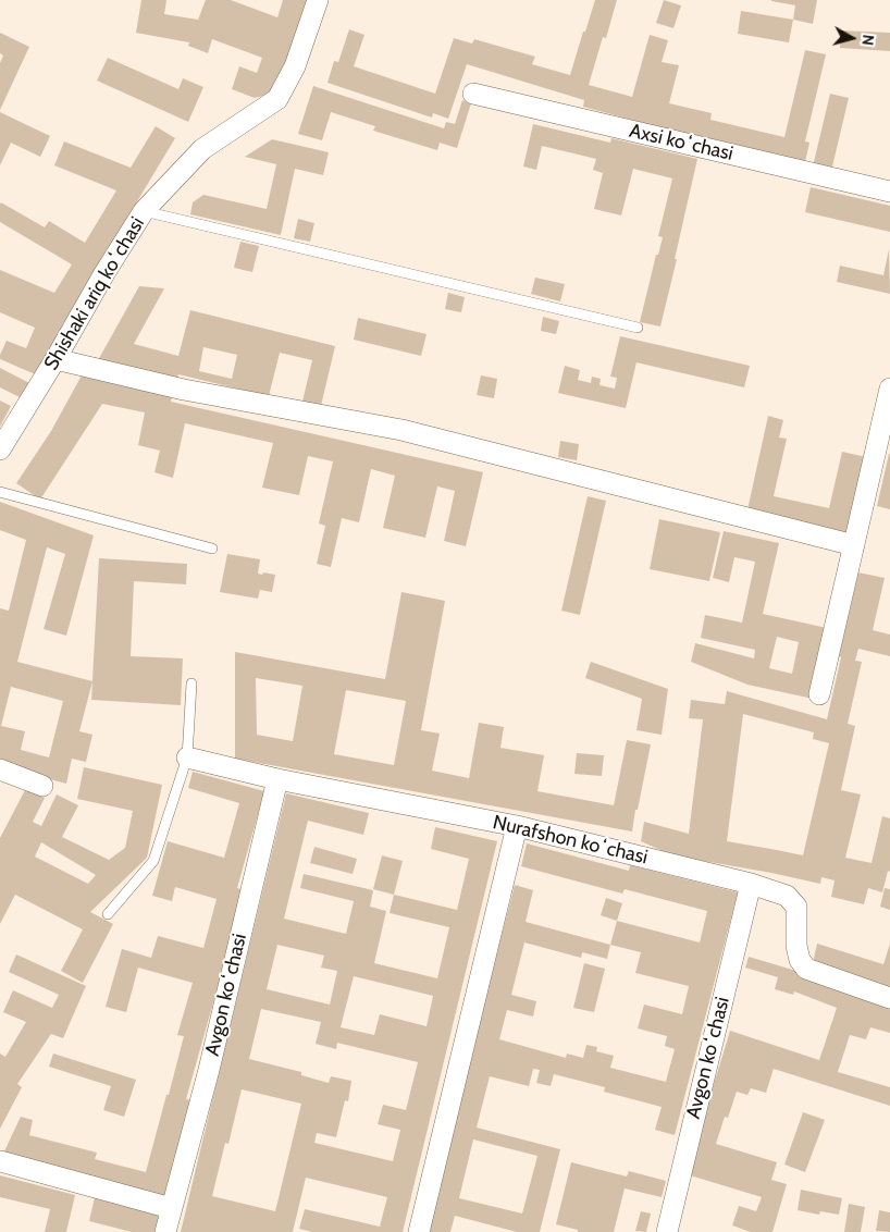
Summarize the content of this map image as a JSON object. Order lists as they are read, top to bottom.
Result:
{
  "streets": {
    "street": [
      "Axsi koʻchasi",
      "Shishaki ariq koʻchasi",
      "Nurafshon koʻchasi",
      "Avgon koʻchasi"
    ]
  },
  "crossings": [
    ["Nurafshon koʻchasi", "Avgon koʻchasi"]
  ],
  "north": "right"
}
